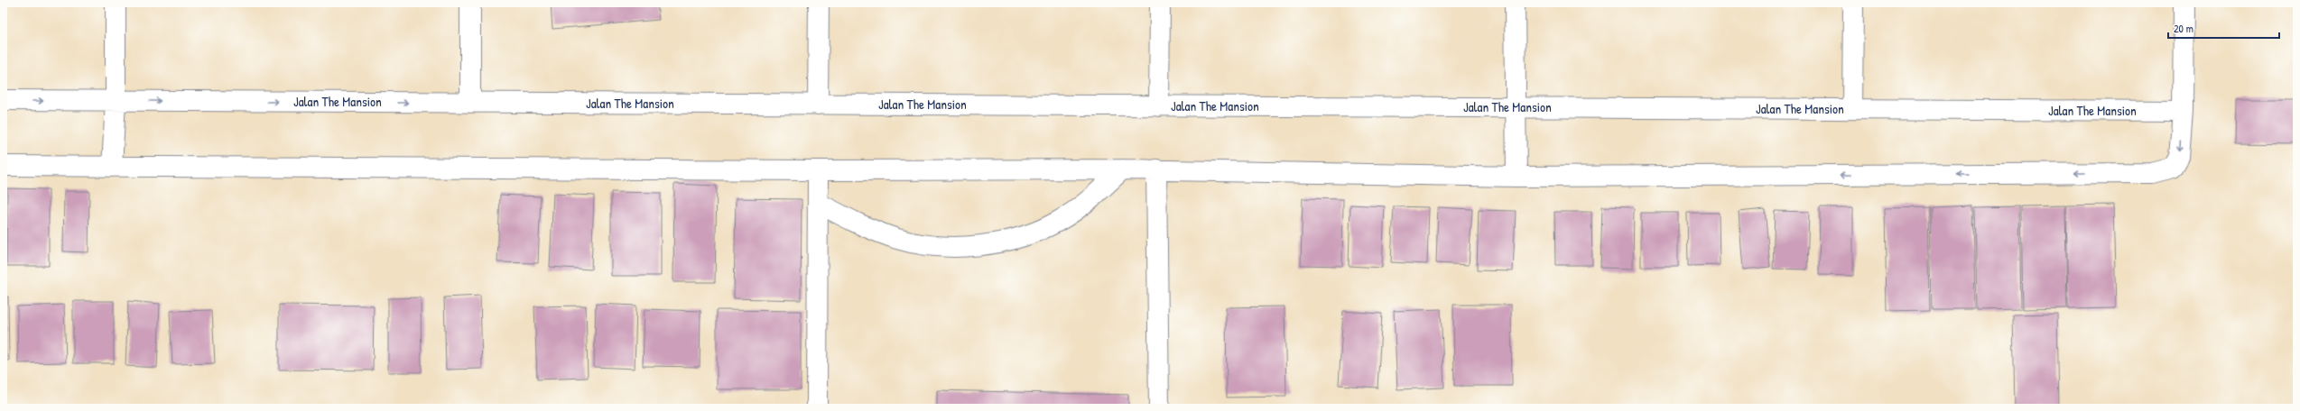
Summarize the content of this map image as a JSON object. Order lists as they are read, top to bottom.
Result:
{
  "streets": {
    "street": ["Jalan The Mansion"]
  },
  "scale_bar": "20 m"
}
